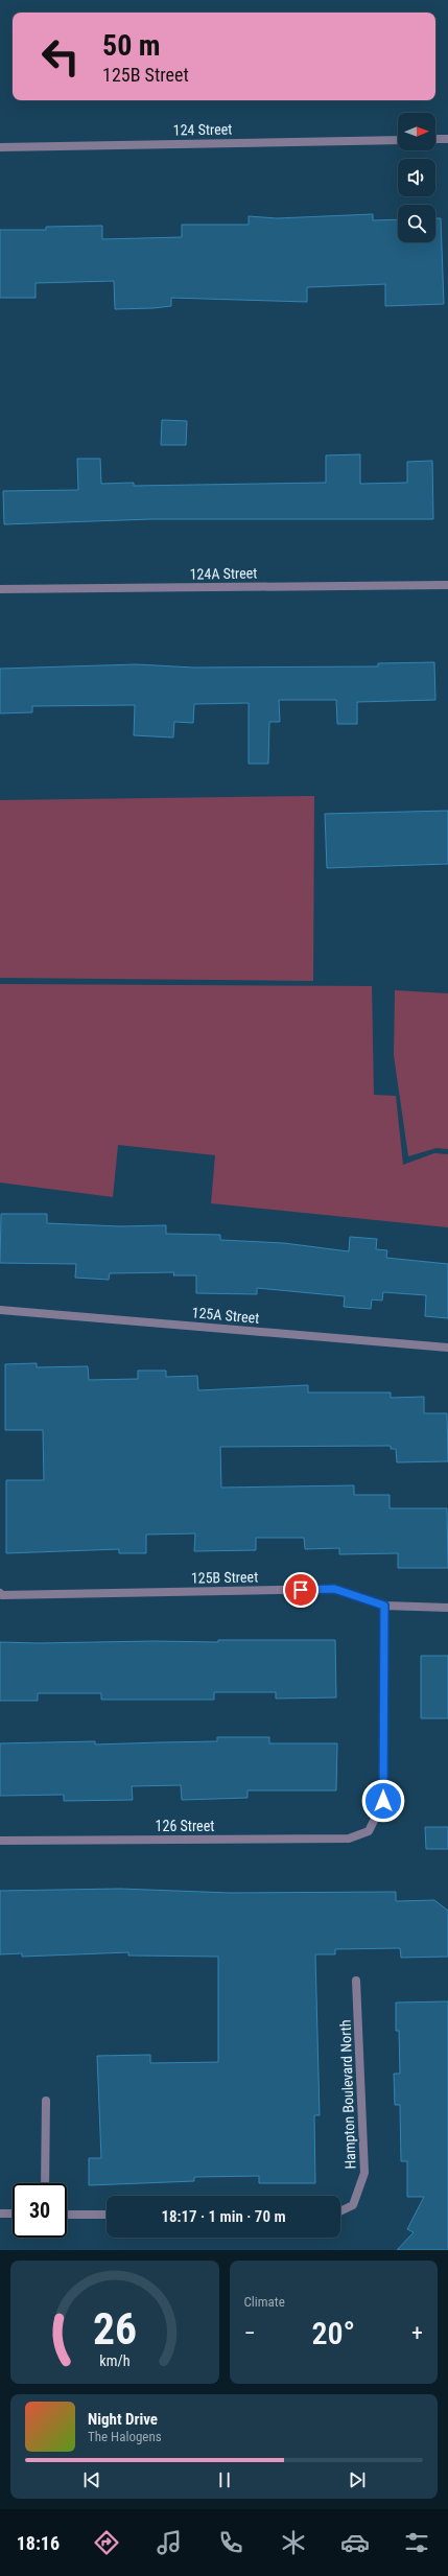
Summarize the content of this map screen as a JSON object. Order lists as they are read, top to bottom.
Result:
{
  "streets": {
    "street": [
      "124 Street",
      "124A Street",
      "125A Street",
      "125B Street",
      "126 Street",
      "Hampton Boulevard North"
    ]
  },
  "crossings": [
    ["125B Street", "126 Street"]
  ],
  "north": "right",
  "page": {
    "turn": ["50 m", "125B Street"],
    "limit": "30",
    "trip": "18:17 · 1 min · 70 m",
    "tile": "Climate",
    "heat": ["−", "20°", "+"],
    "song": ["Night Drive", "The Halogens"],
    "tabs": "18:16",
    "gauge": ["26", "km/h"]
  }
}
